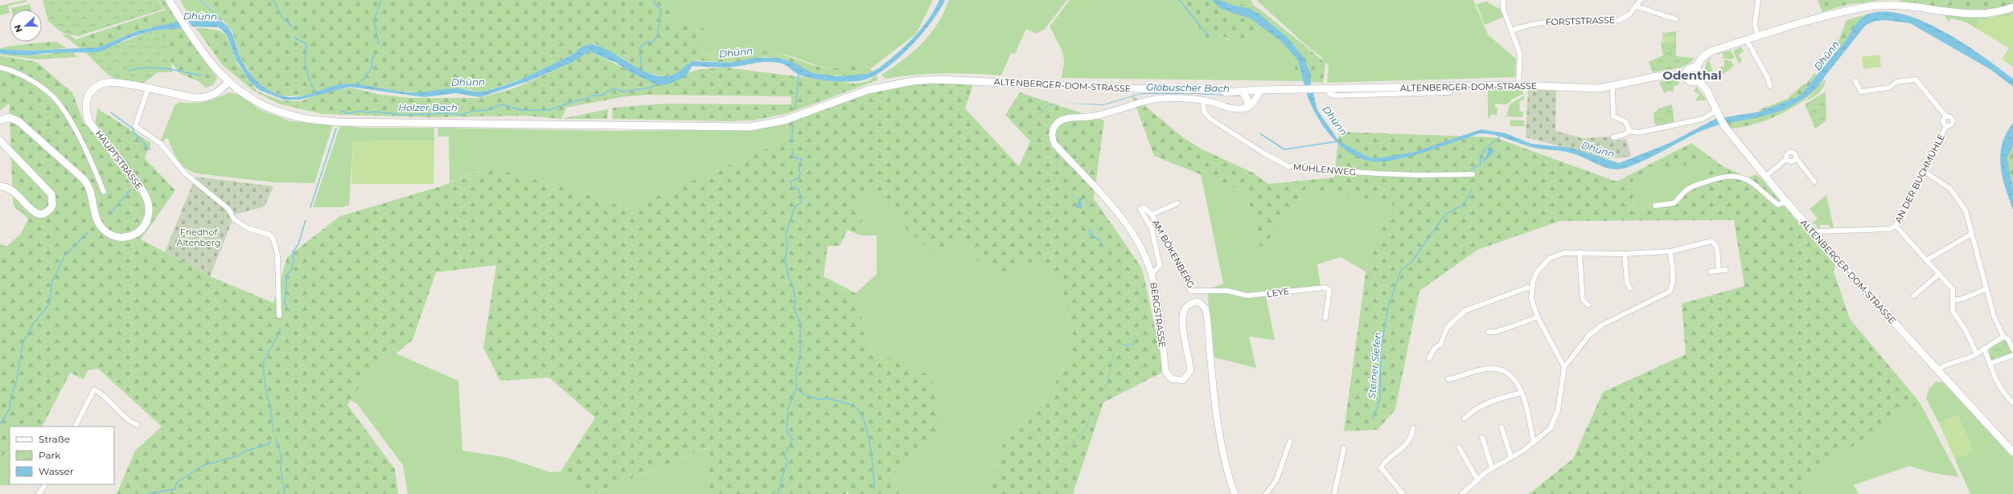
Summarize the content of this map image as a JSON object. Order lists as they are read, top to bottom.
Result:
{
  "streets": {
    "main road": ["ALTENBERGER-DOM-STRASSE", "HAUPTSTRASSE"],
    "street": [
      "FORSTSTRASSE",
      "MÜHLENWEG",
      "AN DER BUCHMÜHLE",
      "AM BÖKENBERG",
      "LEYE",
      "BERGSTRASSE"
    ]
  },
  "crossings": [
    ["ALTENBERGER-DOM-STRASSE", "HAUPTSTRASSE"],
    ["ALTENBERGER-DOM-STRASSE", "AN DER BUCHMÜHLE"],
    ["MÜHLENWEG", "BERGSTRASSE"],
    ["AM BÖKENBERG", "LEYE"],
    ["AM BÖKENBERG", "BERGSTRASSE"]
  ],
  "districts": ["Odenthal"],
  "water": [
    "Dhünn",
    "Glöbuscher Bach",
    "Holzer Bach",
    "Steiner Siefen"
  ],
  "parks": ["Friedhof Altenberg"],
  "legend": ["Straße", "Park", "Wasser"],
  "north": "left"
}
